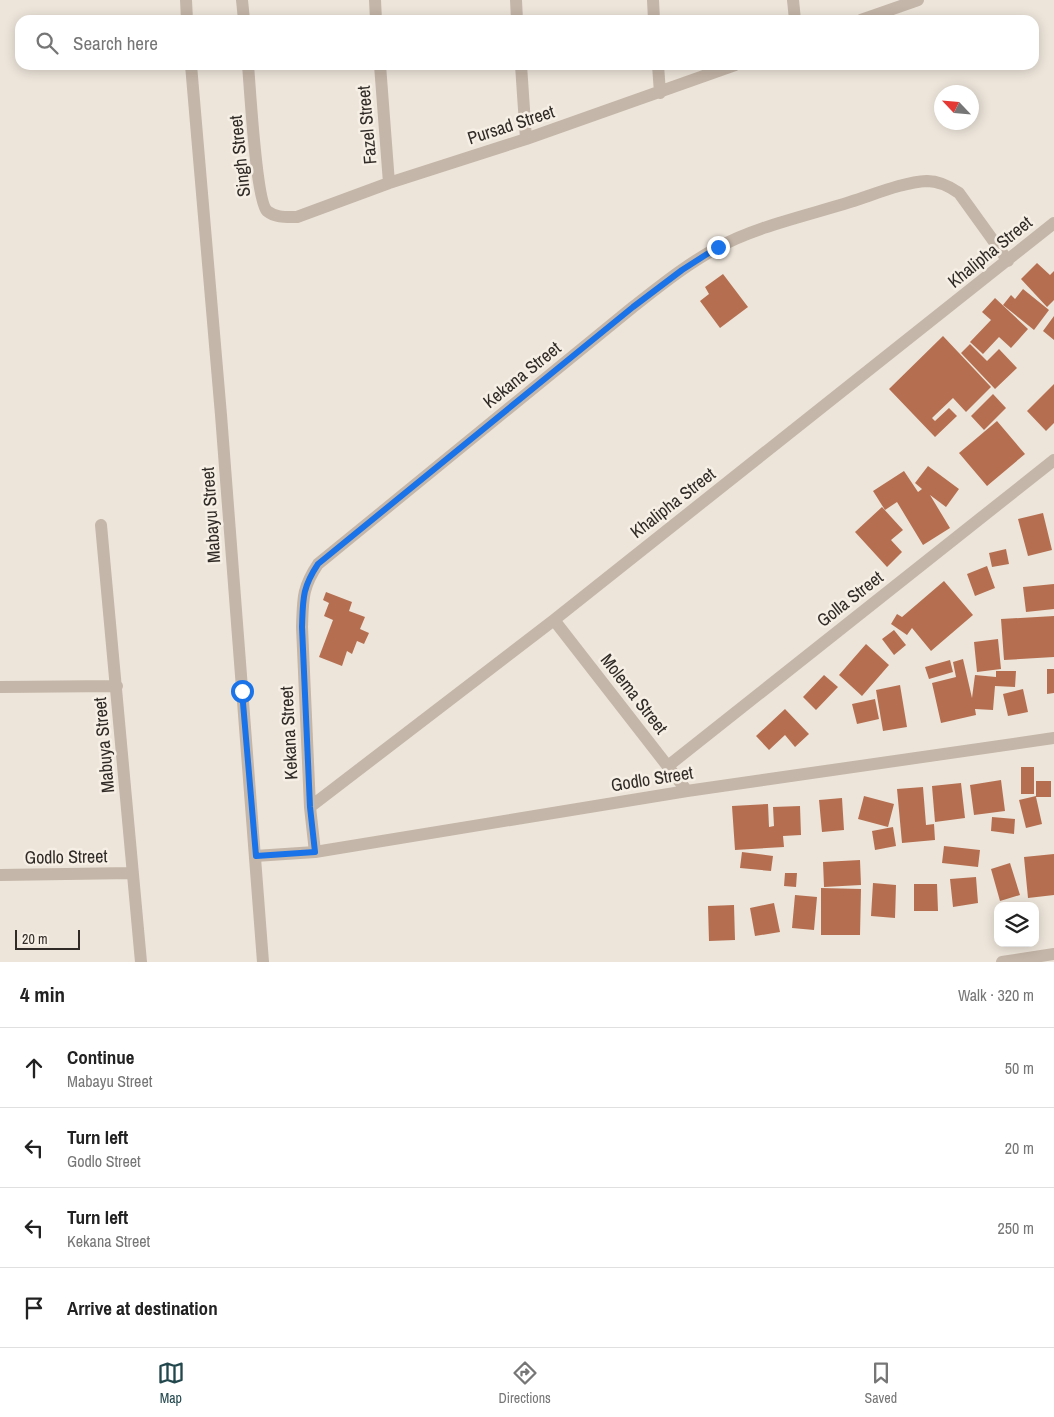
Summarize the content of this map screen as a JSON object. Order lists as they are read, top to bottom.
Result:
{
  "streets": {
    "street": [
      "Fazel Street",
      "Pursad Street",
      "Singh Street",
      "Khalipha Street",
      "Kekana Street",
      "Mabayu Street",
      "Golla Street",
      "Molema Street",
      "Mabuya Street",
      "Godlo Street"
    ]
  },
  "crossings": [
    ["Fazel Street", "Pursad Street"],
    ["Pursad Street", "Singh Street"],
    ["Khalipha Street", "Kekana Street"],
    ["Khalipha Street", "Molema Street"],
    ["Kekana Street", "Godlo Street"],
    ["Mabayu Street", "Godlo Street"],
    ["Golla Street", "Molema Street"],
    ["Molema Street", "Godlo Street"],
    ["Mabuya Street", "Godlo Street"]
  ],
  "scale_bar": "20 m",
  "north": "top left",
  "page": {
    "search": "Search here",
    "scale": "20 m",
    "heading": ["4 min", "Walk · 320 m"],
    "list": [
      ["Continue", "Mabayu Street", "50 m"],
      ["Turn left", "Godlo Street", "20 m"],
      ["Turn left", "Kekana Street", "250 m"],
      "Arrive at destination"
    ],
    "nav": ["Map", "Directions", "Saved"]
  }
}
